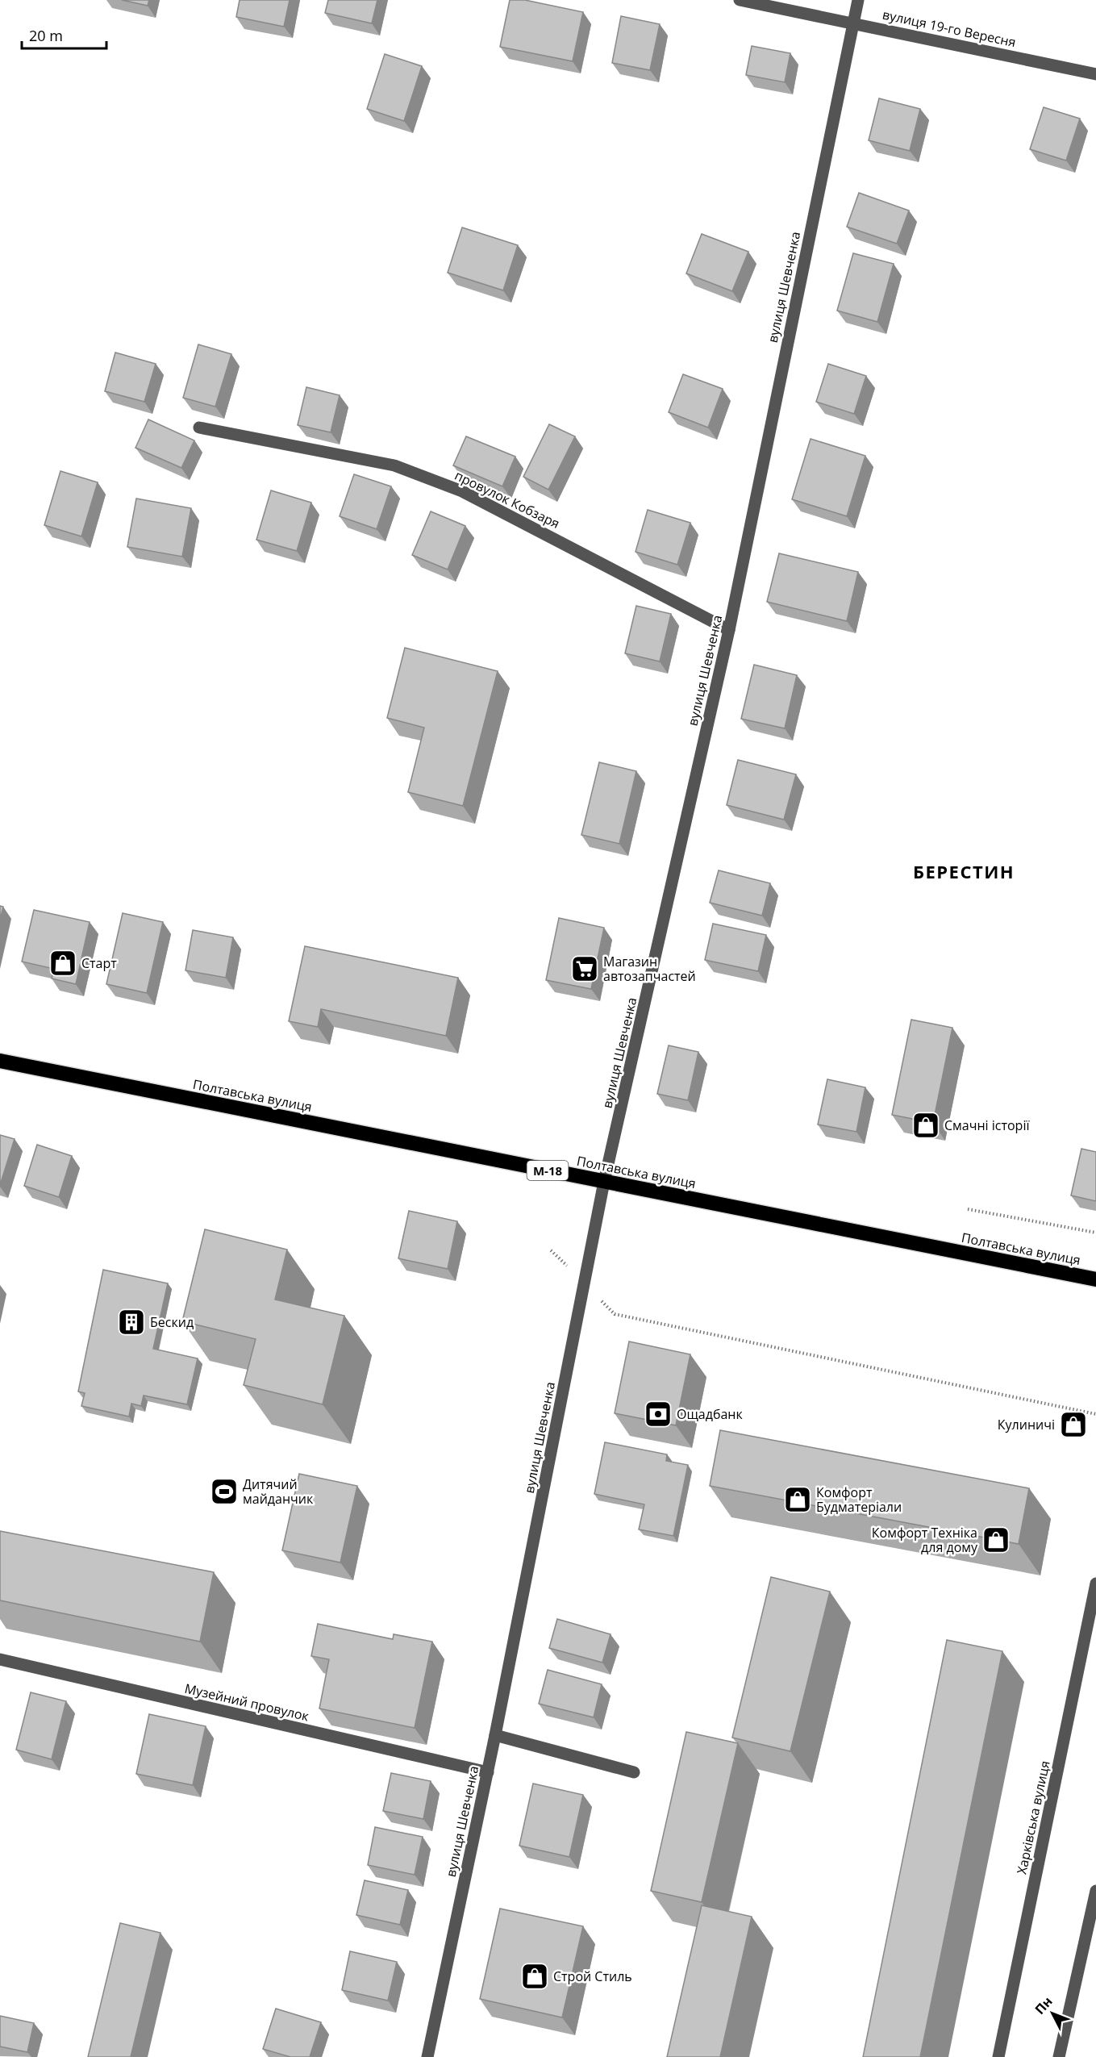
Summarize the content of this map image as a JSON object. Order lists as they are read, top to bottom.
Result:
{
  "streets": {
    "highway": ["Полтавська вулиця", "М-18"],
    "street": [
      "вулиця 19-го Вересня",
      "вулиця Шевченка",
      "провулок Кобзаря",
      "Музейний провулок",
      "Харківська вулиця"
    ]
  },
  "crossings": [
    ["вулиця 19-го Вересня", "вулиця Шевченка"],
    ["вулиця Шевченка", "провулок Кобзаря"],
    ["вулиця Шевченка", "Полтавська вулиця"],
    ["вулиця Шевченка", "Музейний провулок"]
  ],
  "districts": ["БЕРЕСТИН"],
  "places": {
    "shop": [
      "Старт",
      "Смачні історії",
      "Кулиничі",
      "Комфорт Будматеріали",
      "Комфорт Техніка для дому",
      "Строй Стиль"
    ],
    "supermarket": ["Магазин автозапчастей"],
    "building": ["Бескид"],
    "bank": ["Ощадбанк"],
    "sports": ["Дитячий майданчик"]
  },
  "scale_bar": "20 m",
  "north": "top left"
}
